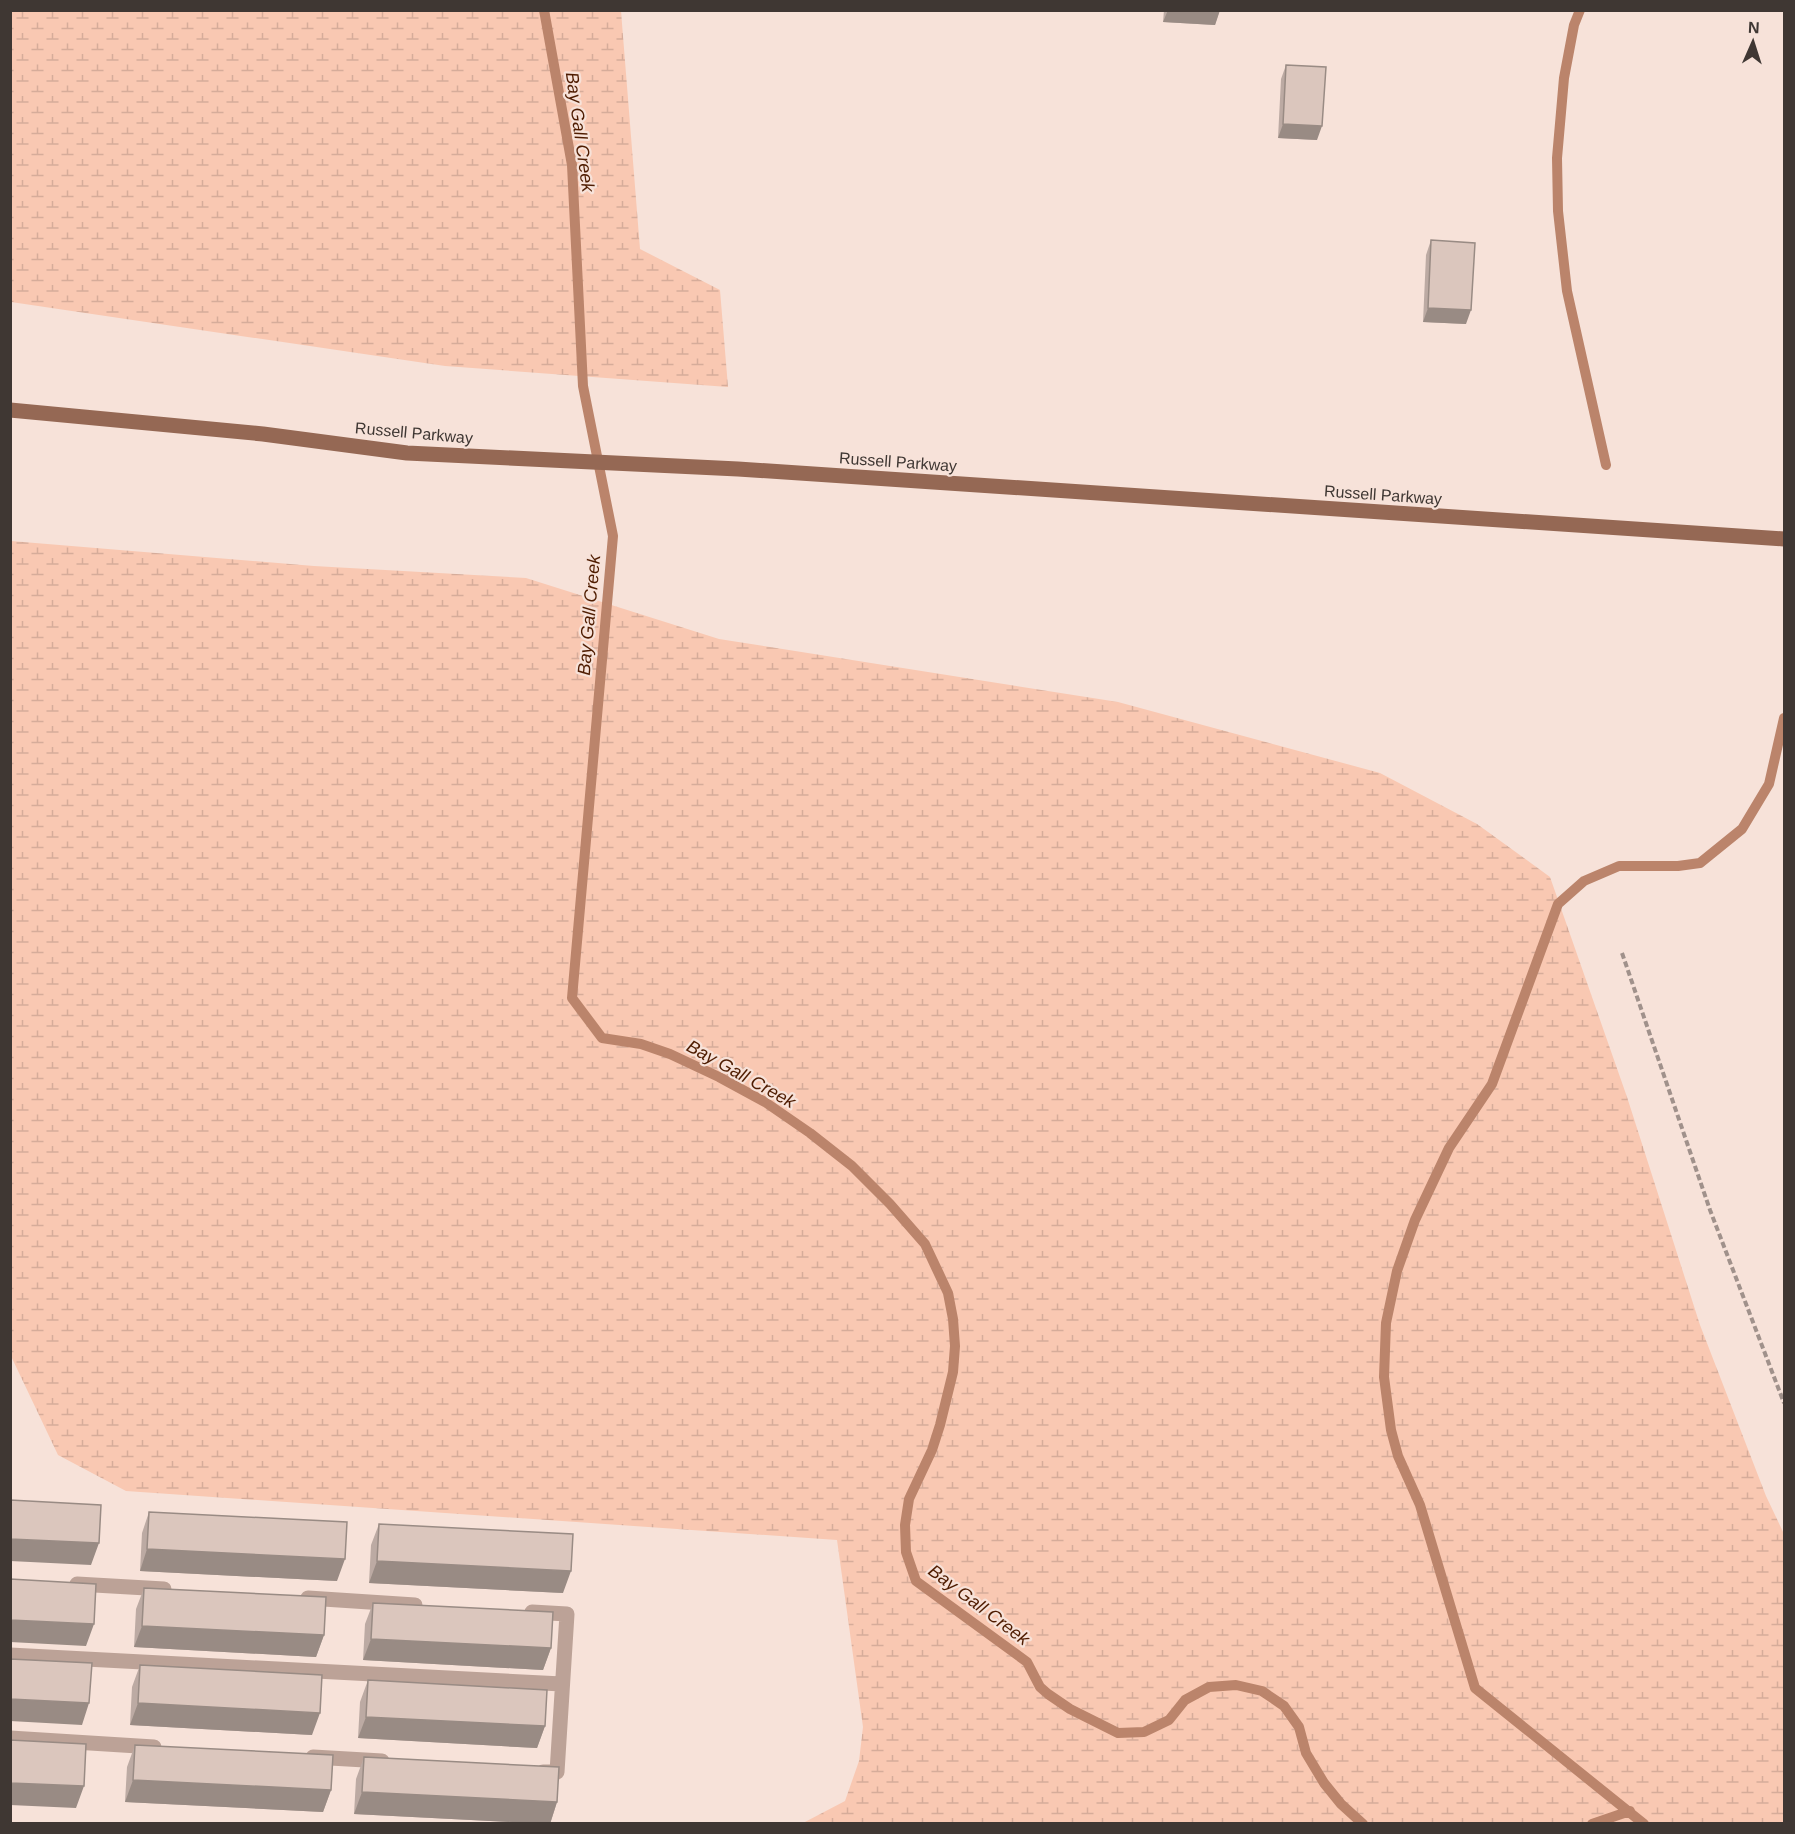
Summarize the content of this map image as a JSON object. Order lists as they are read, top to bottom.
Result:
{
  "streets": {
    "main road": ["Russell Parkway"]
  },
  "water": ["Bay Gall Creek"],
  "north": "top"
}
